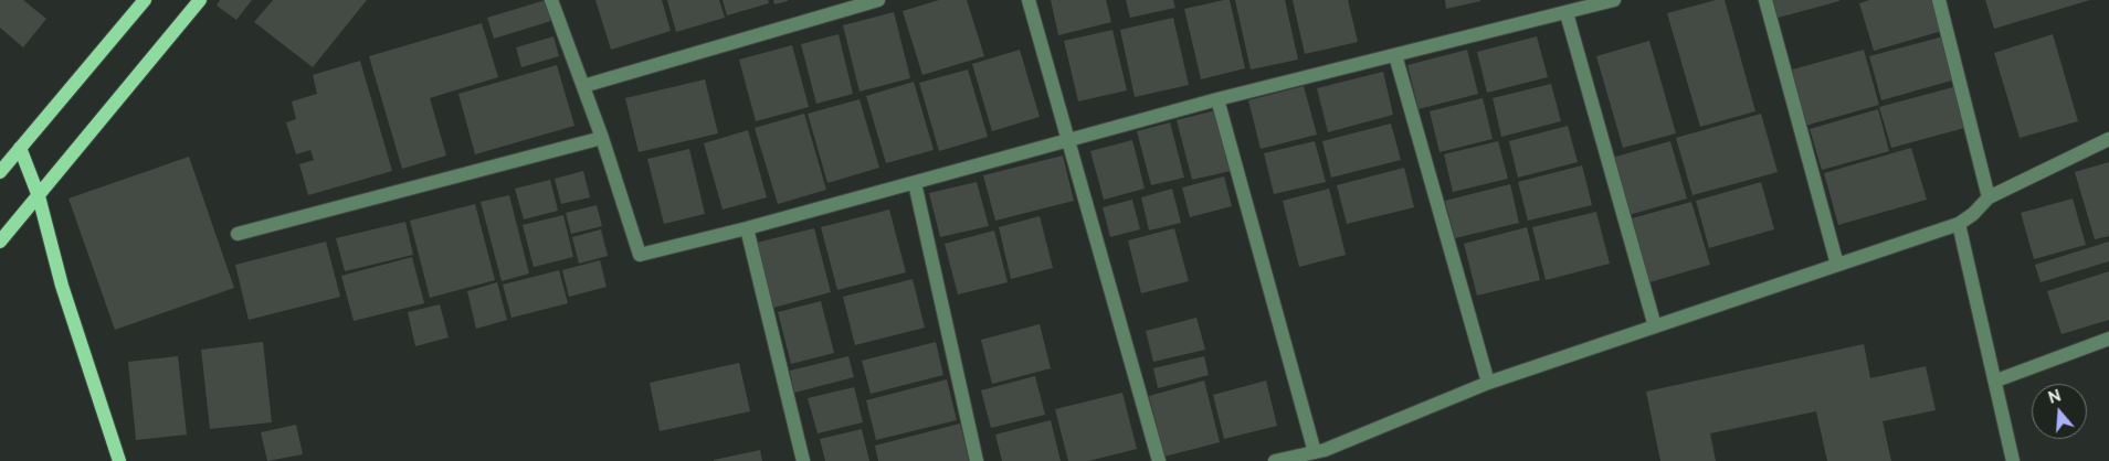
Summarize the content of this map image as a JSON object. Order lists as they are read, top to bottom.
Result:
{
  "north": "top"
}
